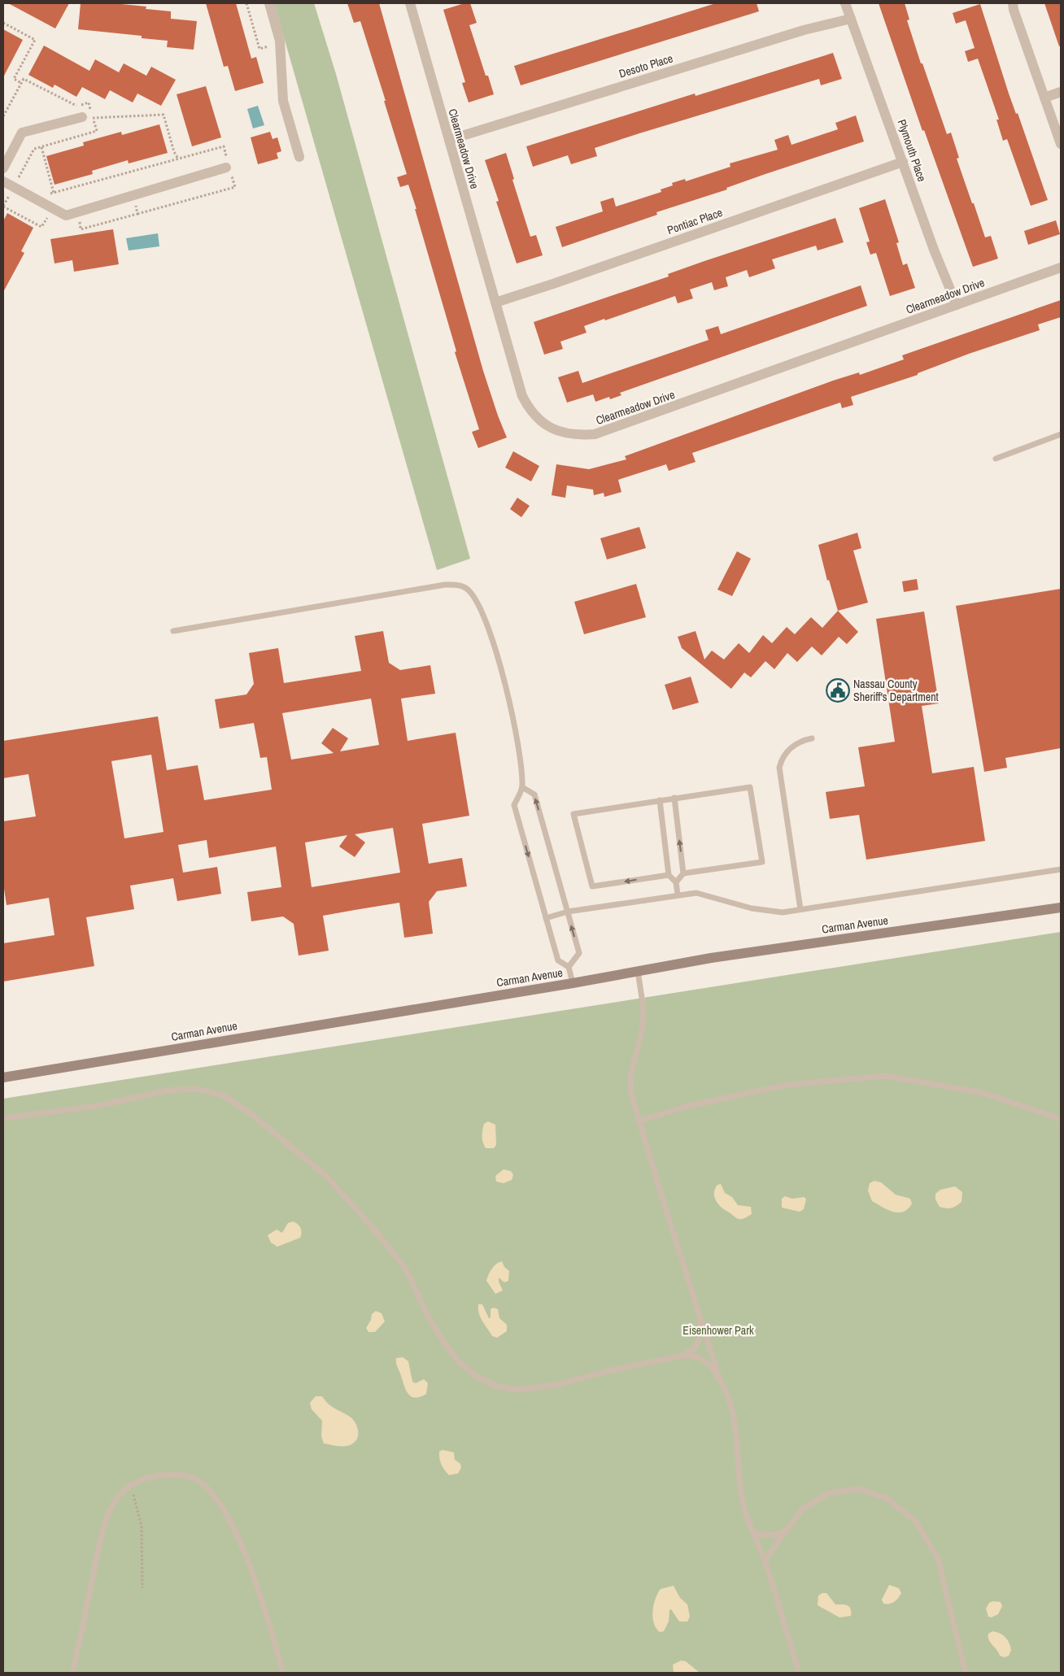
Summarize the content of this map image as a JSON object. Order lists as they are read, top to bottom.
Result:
{
  "streets": {
    "main road": ["Carman Avenue"],
    "street": [
      "Desoto Place",
      "Clearmeadow Drive",
      "Plymouth Place",
      "Pontiac Place"
    ]
  },
  "crossings": [
    ["Desoto Place", "Clearmeadow Drive"],
    ["Desoto Place", "Plymouth Place"],
    ["Clearmeadow Drive", "Plymouth Place"],
    ["Clearmeadow Drive", "Pontiac Place"],
    ["Plymouth Place", "Pontiac Place"]
  ],
  "parks": ["Eisenhower Park"],
  "places": {
    "public building": ["Nassau County Sheriff's Department"]
  }
}
